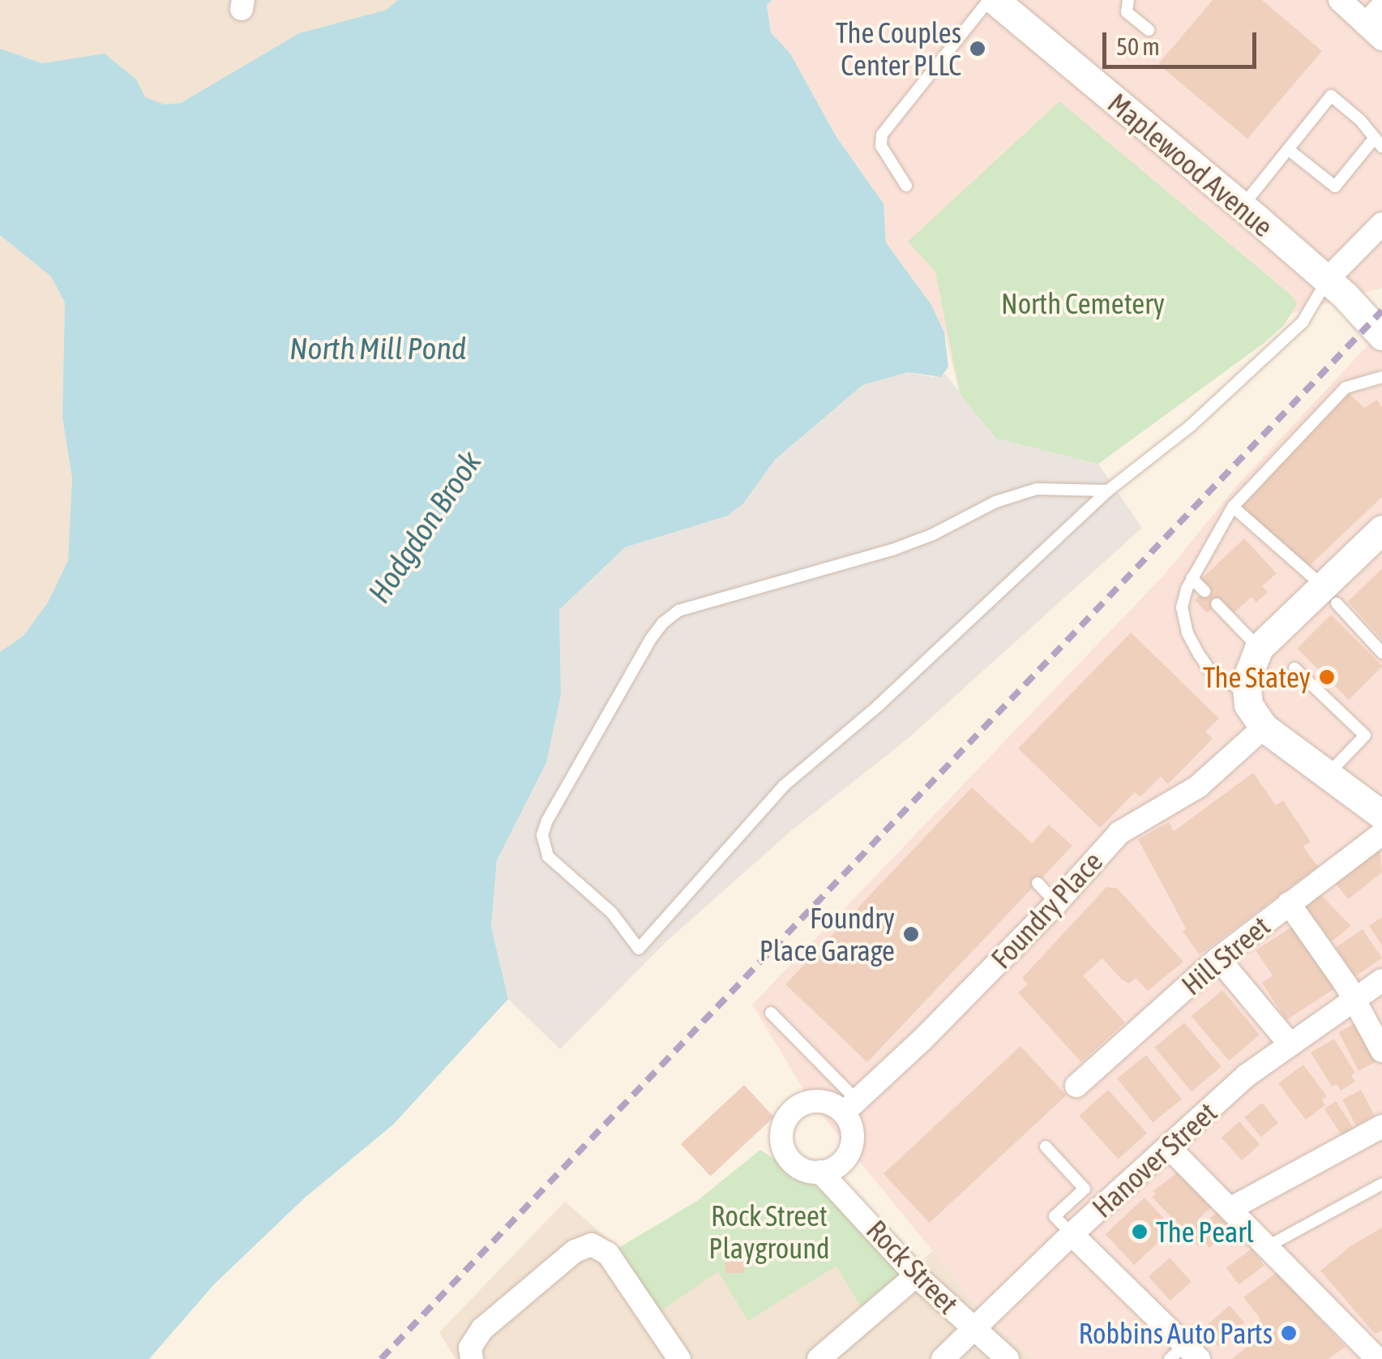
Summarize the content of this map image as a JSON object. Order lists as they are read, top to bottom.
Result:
{
  "streets": {
    "street": [
      "Maplewood Avenue",
      "Foundry Place",
      "Hill Street",
      "Hanover Street",
      "Rock Street"
    ]
  },
  "crossings": [
    ["Foundry Place", "Rock Street"],
    ["Hanover Street", "Rock Street"]
  ],
  "water": ["North Mill Pond", "Hodgdon Brook"],
  "parks": ["North Cemetery", "Rock Street Playground"],
  "places": [
    "The Couples Center PLLC",
    "The Statey",
    "Foundry Place Garage",
    "The Pearl",
    "Robbins Auto Parts"
  ],
  "scale_bar": "50 m"
}
